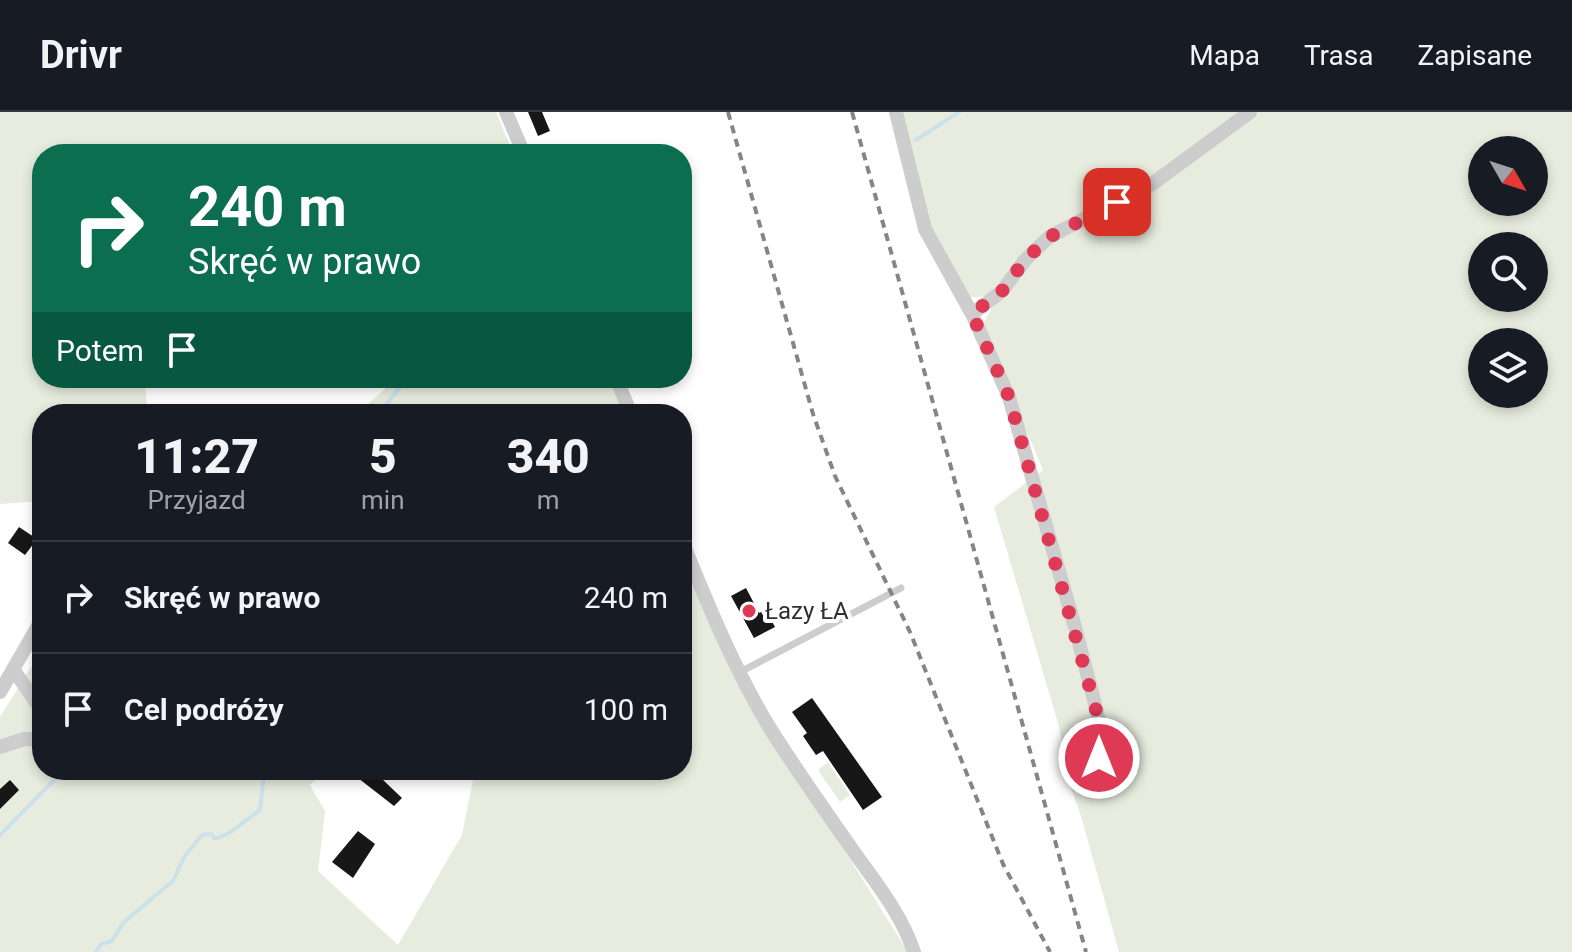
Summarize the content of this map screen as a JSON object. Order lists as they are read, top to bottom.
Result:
{
  "places": ["Łazy ŁA"],
  "north": "bottom right",
  "page": {
    "header": "Drivr",
    "nav": ["Mapa", "Trasa", "Zapisane"],
    "turn": ["240 m", "Skręć w prawo"],
    "then": "Potem",
    "eta": [
      "11:27",
      "Przyjazd",
      "5",
      "min",
      "340",
      "m"
    ],
    "list": [
      {
        "name": "Skręć w prawo",
        "value": "240 m"
      },
      {
        "name": "Cel podróży",
        "value": "100 m"
      }
    ]
  }
}
